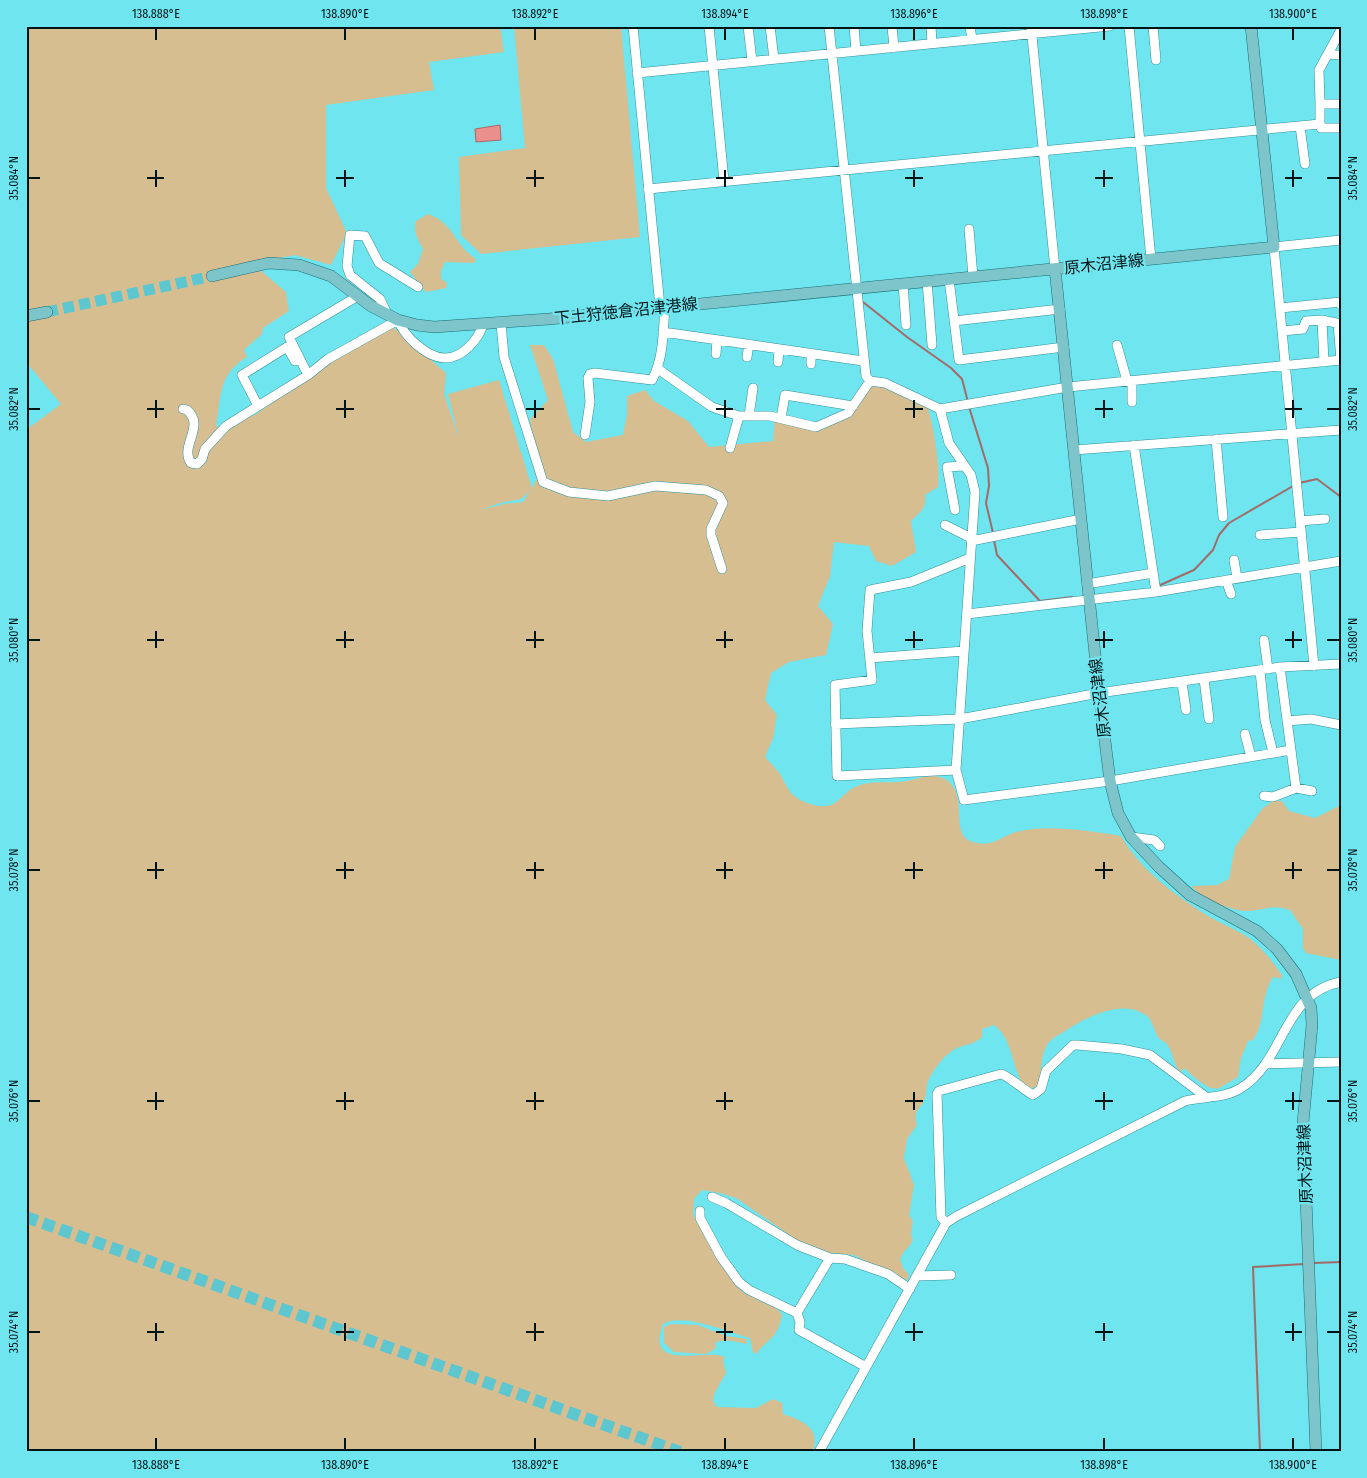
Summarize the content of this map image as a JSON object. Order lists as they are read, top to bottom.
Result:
{
  "streets": {
    "main road": ["原木沼津線", "下土狩徳倉沼津港線"]
  },
  "crossings": [
    ["原木沼津線", "下土狩徳倉沼津港線"]
  ],
  "coordinates": [
    "138.888°E",
    "138.890°E",
    "138.892°E",
    "138.894°E",
    "138.896°E",
    "138.898°E",
    "138.900°E",
    "35.084°N",
    "35.082°N",
    "35.080°N",
    "35.078°N",
    "35.076°N",
    "35.074°N"
  ]
}
